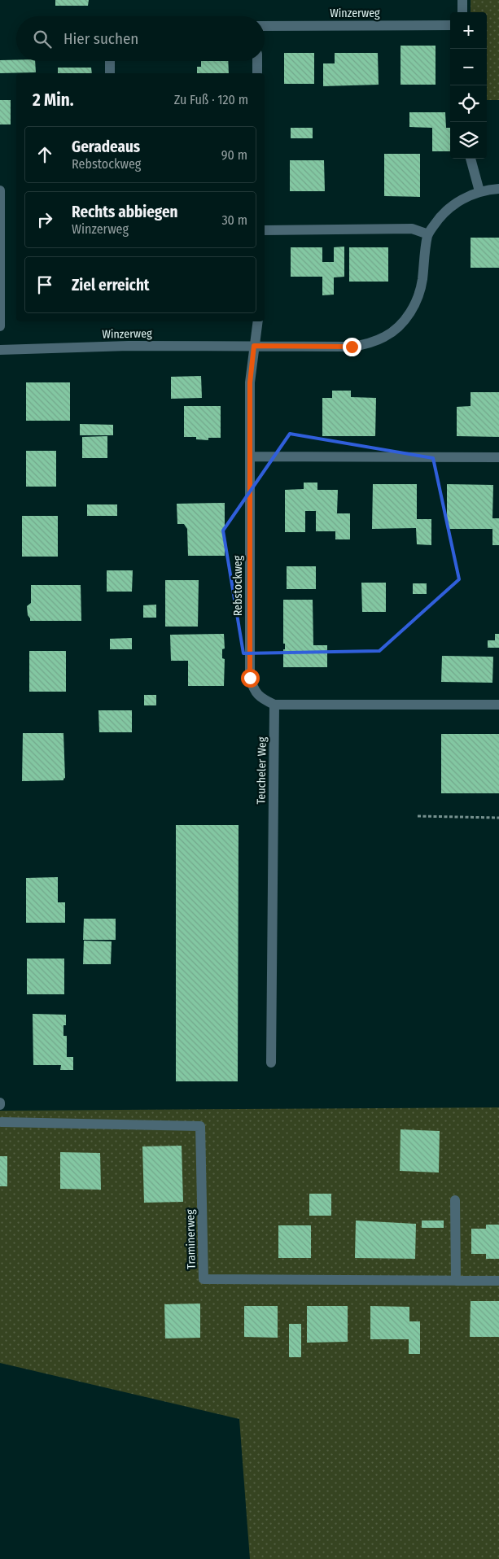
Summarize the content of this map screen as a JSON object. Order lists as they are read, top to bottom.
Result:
{
  "streets": {
    "street": [
      "Winzerweg",
      "Rebstockweg",
      "Teucheler Weg",
      "Traminerweg"
    ]
  },
  "crossings": [
    ["Winzerweg", "Rebstockweg"],
    ["Rebstockweg", "Teucheler Weg"]
  ],
  "page": {
    "map_buttons": ["+", "−"],
    "search": "Hier suchen",
    "heading": ["2 Min.", "Zu Fuß · 120 m"],
    "list": [
      ["Geradeaus", "Rebstockweg", "90 m"],
      ["Rechts abbiegen", "Winzerweg", "30 m"],
      "Ziel erreicht"
    ]
  }
}
